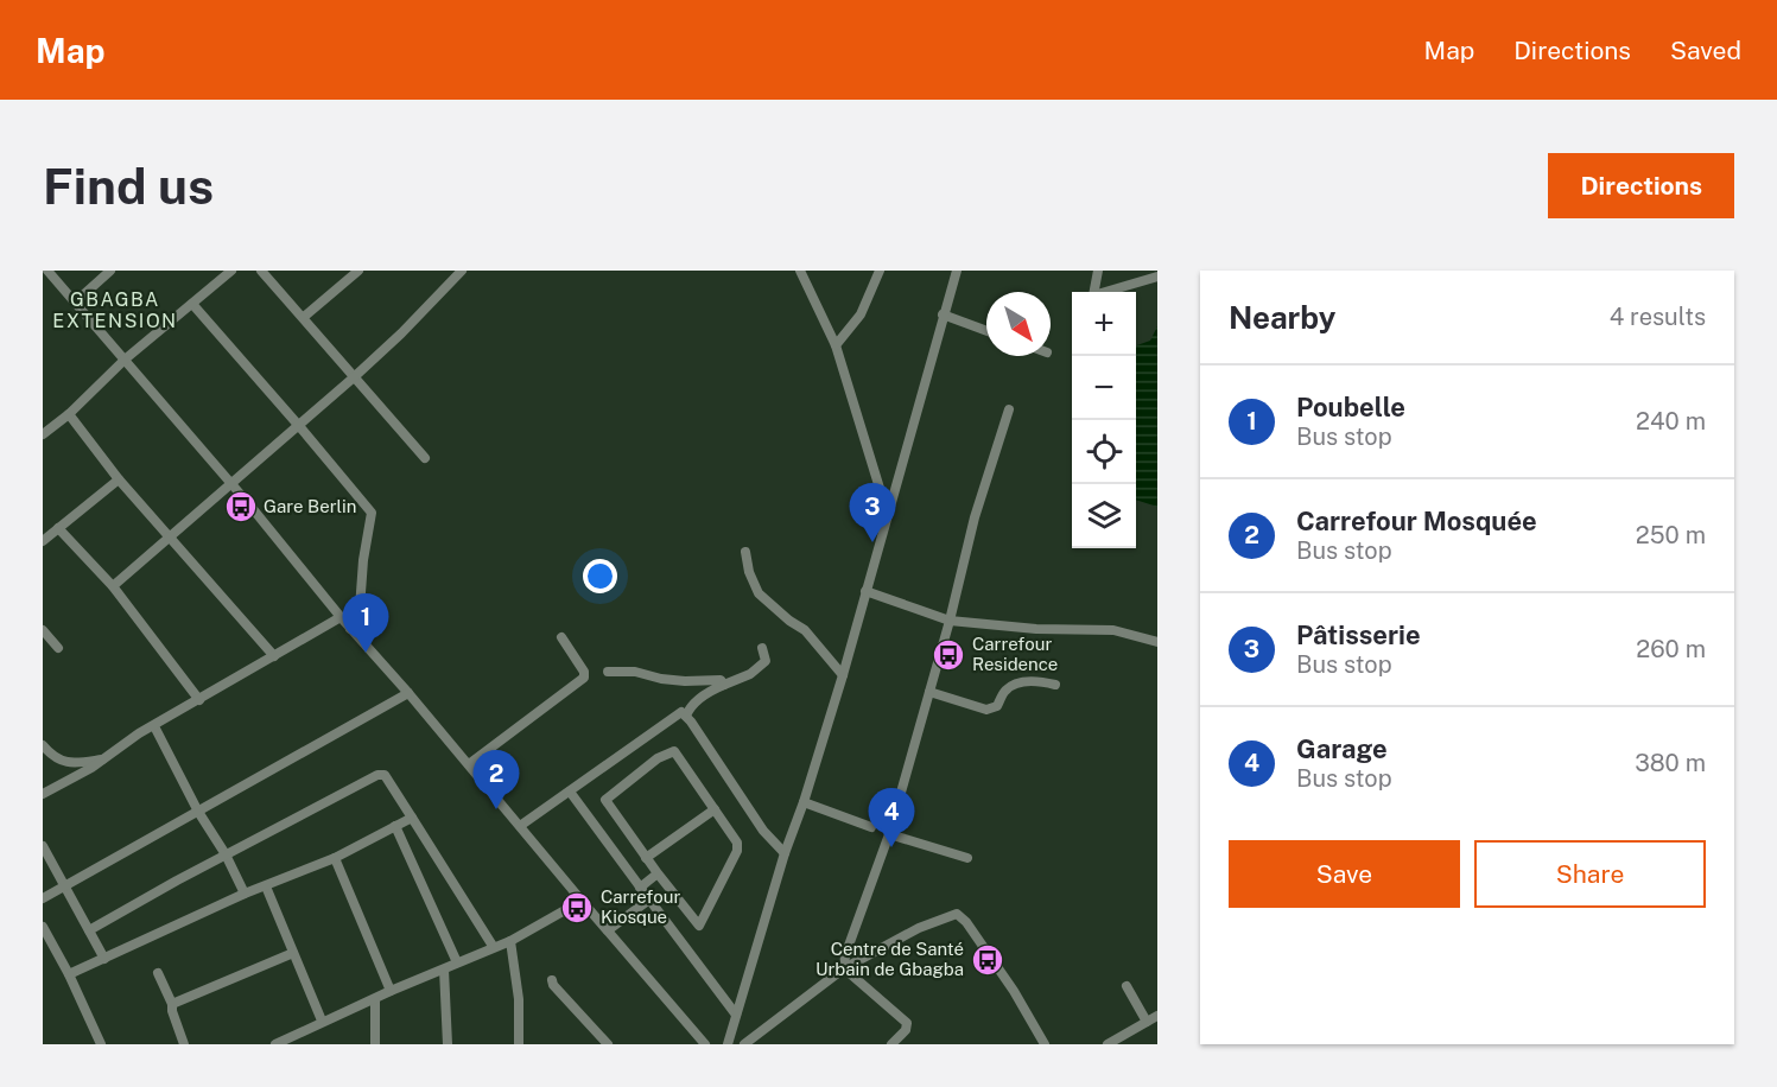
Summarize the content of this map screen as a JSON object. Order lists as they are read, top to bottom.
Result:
{
  "districts": ["GBAGBA EXTENSION"],
  "places": {
    "bus stop": [
      "Gare Berlin",
      "Carrefour Residence",
      "Carrefour Kiosque",
      "Centre de Santé Urbain de Gbagba"
    ]
  },
  "north": "bottom right",
  "page": {
    "header": "Map",
    "nav": ["Map", "Directions", "Saved"],
    "buttons": [
      "Directions",
      ["Save", "Share"]
    ],
    "title": "Find us",
    "heading": ["Nearby", "4 results"],
    "map_buttons": ["+", "−"],
    "list": [
      {
        "mark": "1",
        "name": "Poubelle",
        "note": "Bus stop",
        "value": "240 m"
      },
      {
        "mark": "2",
        "name": "Carrefour Mosquée",
        "note": "Bus stop",
        "value": "250 m"
      },
      {
        "mark": "3",
        "name": "Pâtisserie",
        "note": "Bus stop",
        "value": "260 m"
      },
      {
        "mark": "4",
        "name": "Garage",
        "note": "Bus stop",
        "value": "380 m"
      }
    ],
    "pins": [
      "3",
      "1",
      "2",
      "4"
    ]
  }
}
